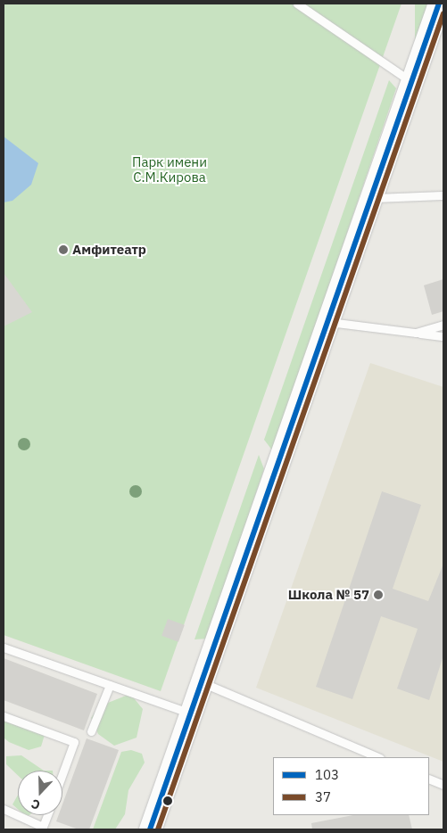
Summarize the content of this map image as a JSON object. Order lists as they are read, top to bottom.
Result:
{
  "parks": ["Парк имени С.М.Кирова"],
  "places": ["Амфитеатр", "Школа № 57"],
  "lines": ["transit line 103", "transit line 37"],
  "legend": ["103", "37"],
  "north": "bottom"
}
